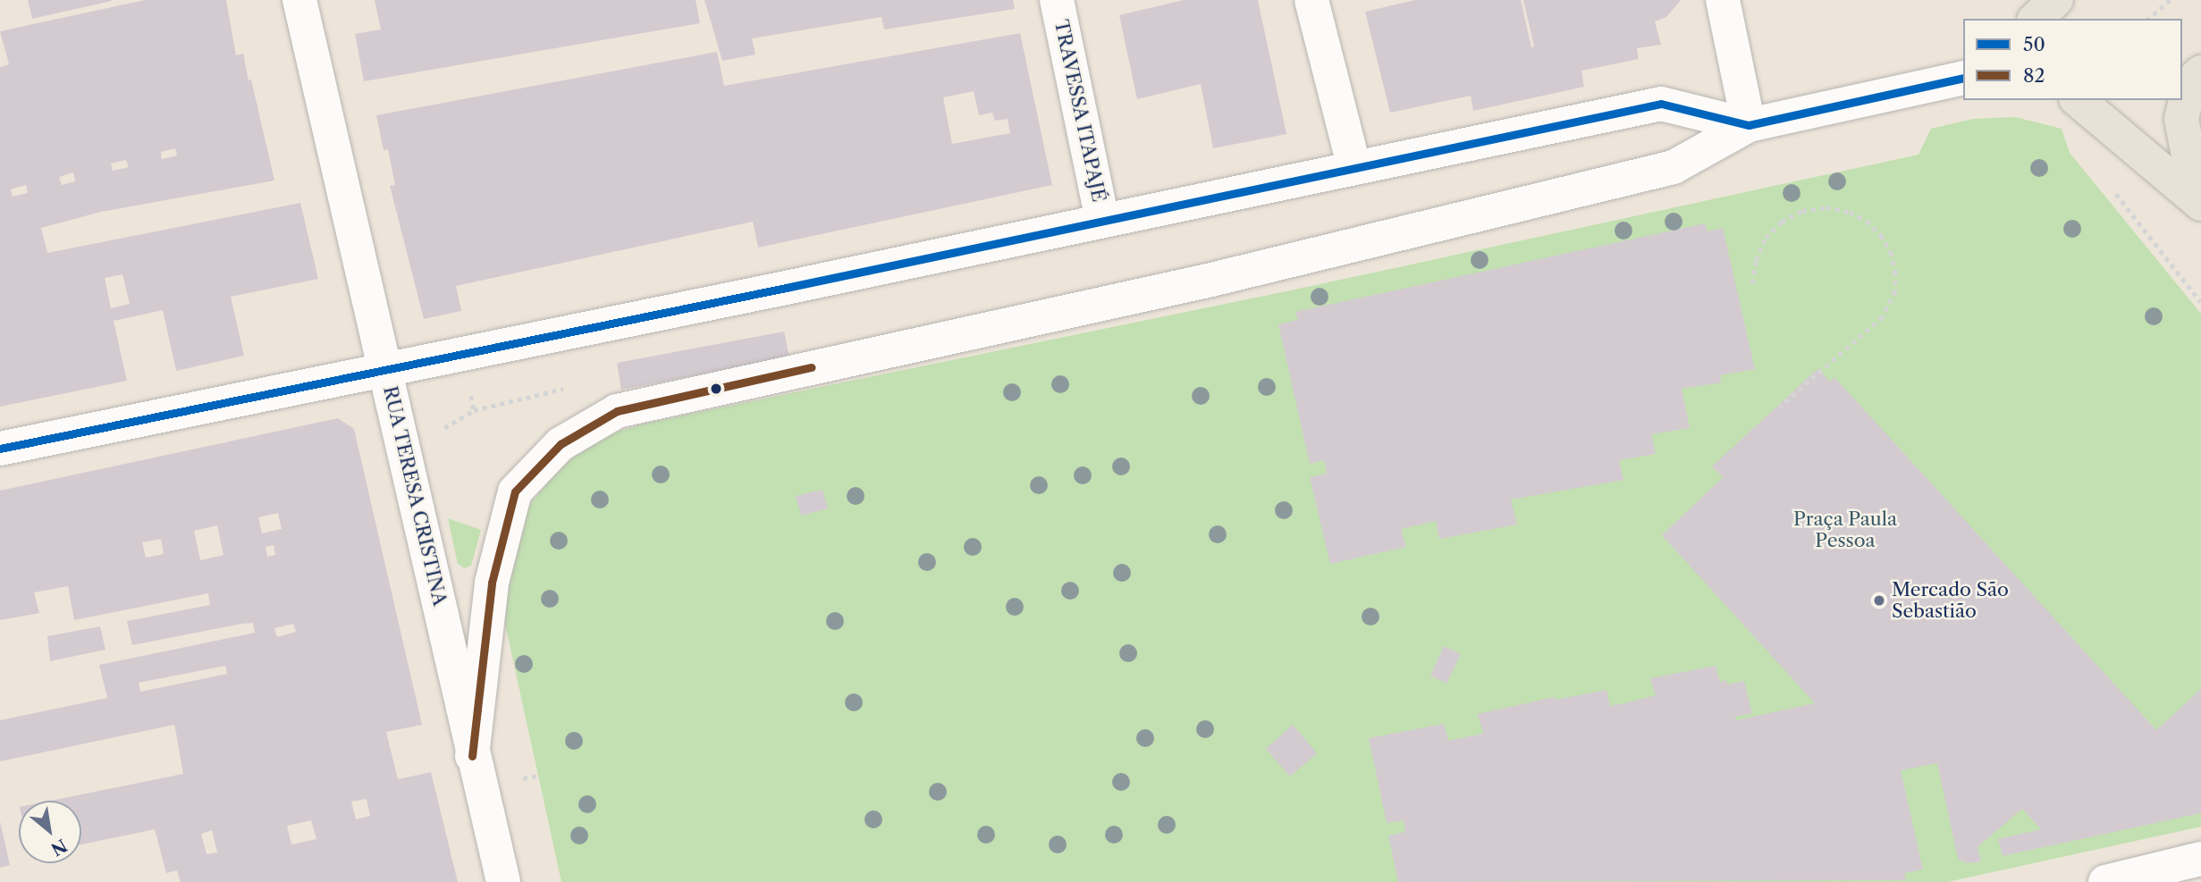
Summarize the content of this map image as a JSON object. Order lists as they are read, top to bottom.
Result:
{
  "streets": {
    "street": ["TRAVESSA ITAPAJÉ", "RUA TERESA CRISTINA"]
  },
  "parks": ["Praça Paula Pessoa"],
  "places": ["Mercado São Sebastião"],
  "lines": ["transit line 50", "transit line 82"],
  "legend": ["50", "82"],
  "north": "bottom right"
}
